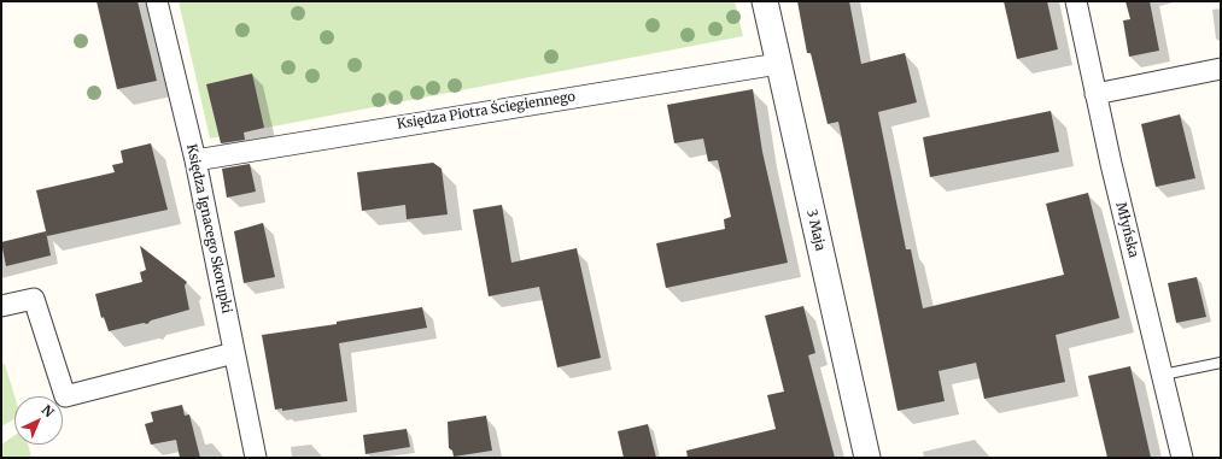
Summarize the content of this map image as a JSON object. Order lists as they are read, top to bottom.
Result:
{
  "streets": {
    "street": [
      "Księdza Piotra Ściegiennego",
      "Księdza Ignacego Skorupki",
      "3 Maja",
      "Młyńska"
    ]
  },
  "crossings": [
    ["Księdza Piotra Ściegiennego", "Księdza Ignacego Skorupki"],
    ["Księdza Piotra Ściegiennego", "3 Maja"]
  ],
  "north": "top right"
}
